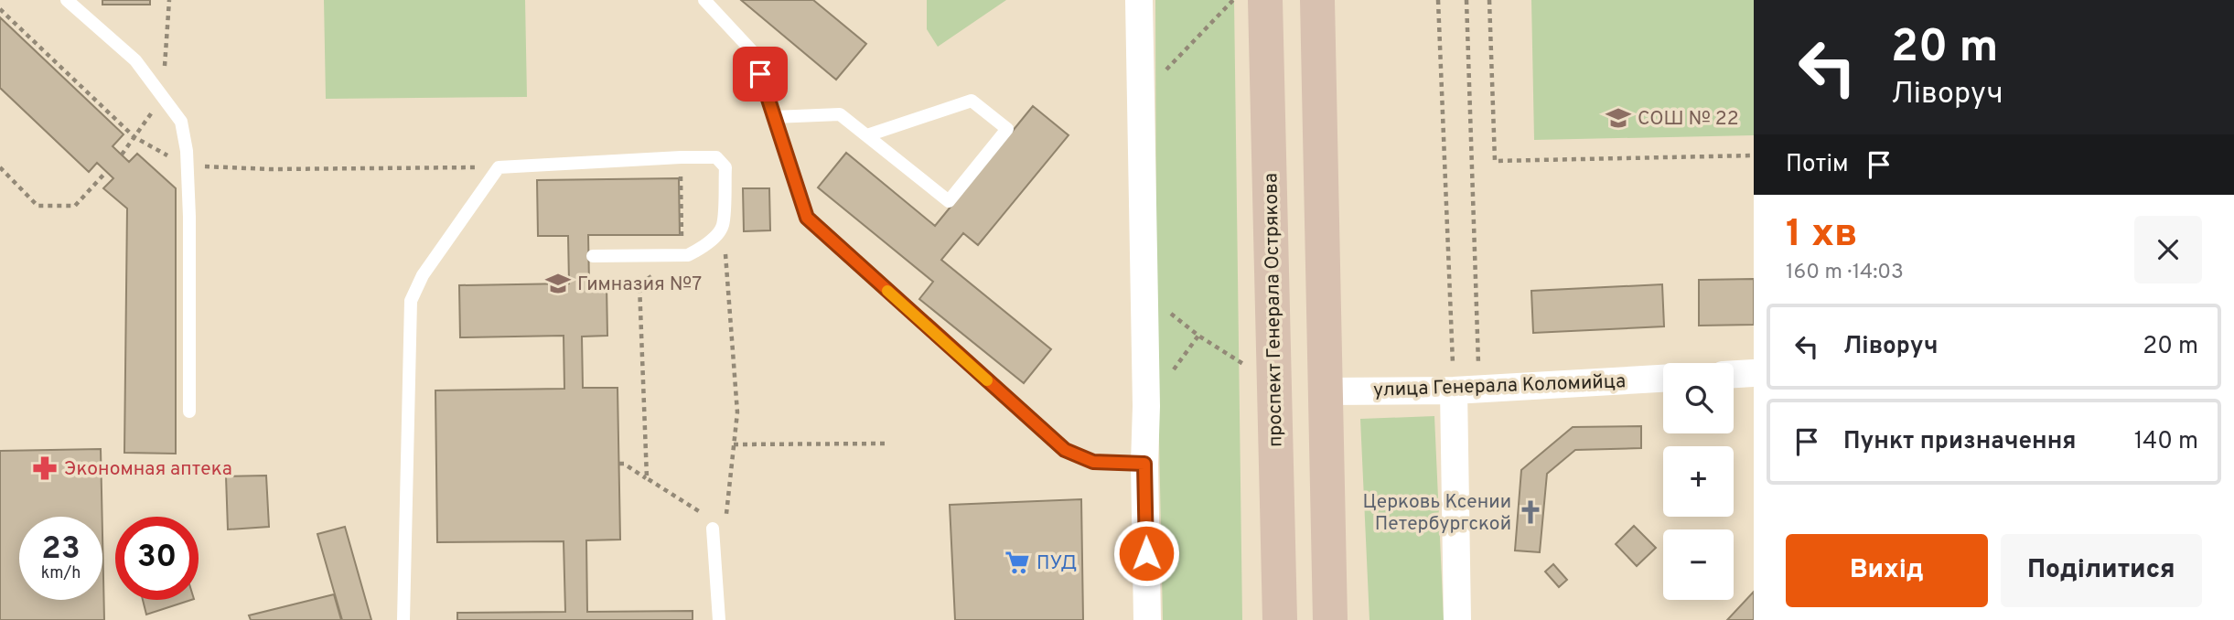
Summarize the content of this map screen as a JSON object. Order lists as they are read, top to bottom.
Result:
{
  "streets": {
    "main road": ["проспект Генерала Острякова"],
    "street": ["улица Генерала Коломийца"]
  },
  "places": {
    "school or university": ["СОШ № 22", "Гимназия №7"],
    "pharmacy": ["Экономная аптека"],
    "church": ["Церковь Ксении Петербургской"],
    "supermarket": ["ПУД"]
  },
  "page": {
    "turn": ["20 m", "Ліворуч"],
    "then": "Потім",
    "heading": ["1 хв", "160 m · 14:03"],
    "list": [
      {
        "name": "Ліворуч",
        "value": "20 m"
      },
      {
        "name": "Пункт призначення",
        "value": "140 m"
      }
    ],
    "map_buttons": ["+", "−"],
    "speed": "23 km/h",
    "limit": "30",
    "buttons": ["Вихід", "Поділитися"]
  }
}
